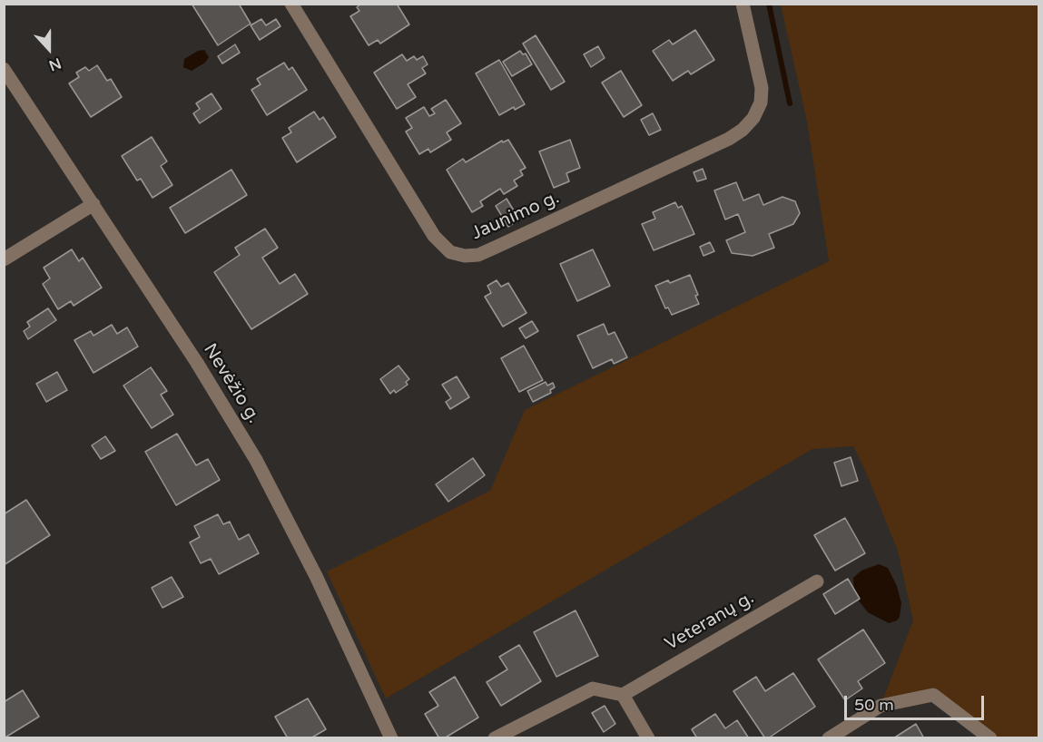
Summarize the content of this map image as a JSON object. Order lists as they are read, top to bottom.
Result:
{
  "streets": {
    "street": ["Jaunimo g.", "Nevėžio g.", "Veteranų g."]
  },
  "scale_bar": "50 m",
  "north": "bottom"
}
